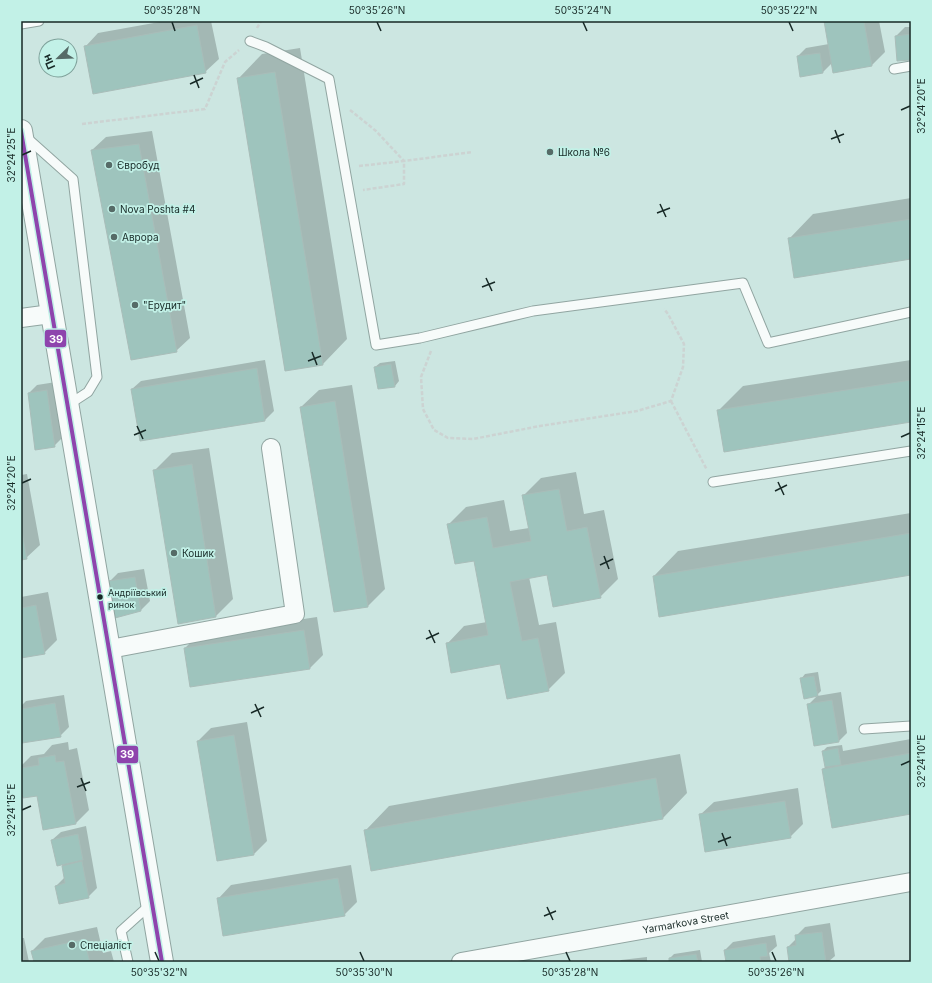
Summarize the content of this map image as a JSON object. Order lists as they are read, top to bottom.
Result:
{
  "streets": {
    "street": ["Yarmarkova Street"]
  },
  "places": [
    "Школа №6",
    "Євробуд",
    "Nova Poshta #4",
    "Аврора",
    "\"Ерудит\"",
    "Кошик",
    "Андріївський ринок",
    "Спеціаліст"
  ],
  "lines": ["transit line 39"],
  "north": "bottom left",
  "coordinates": [
    "50°35'28\"N",
    "50°35'26\"N",
    "50°35'24\"N",
    "50°35'22\"N",
    "32°24'20\"E",
    "32°24'25\"E",
    "32°24'15\"E",
    "32°24'10\"E",
    "50°35'32\"N",
    "50°35'30\"N"
  ]
}
